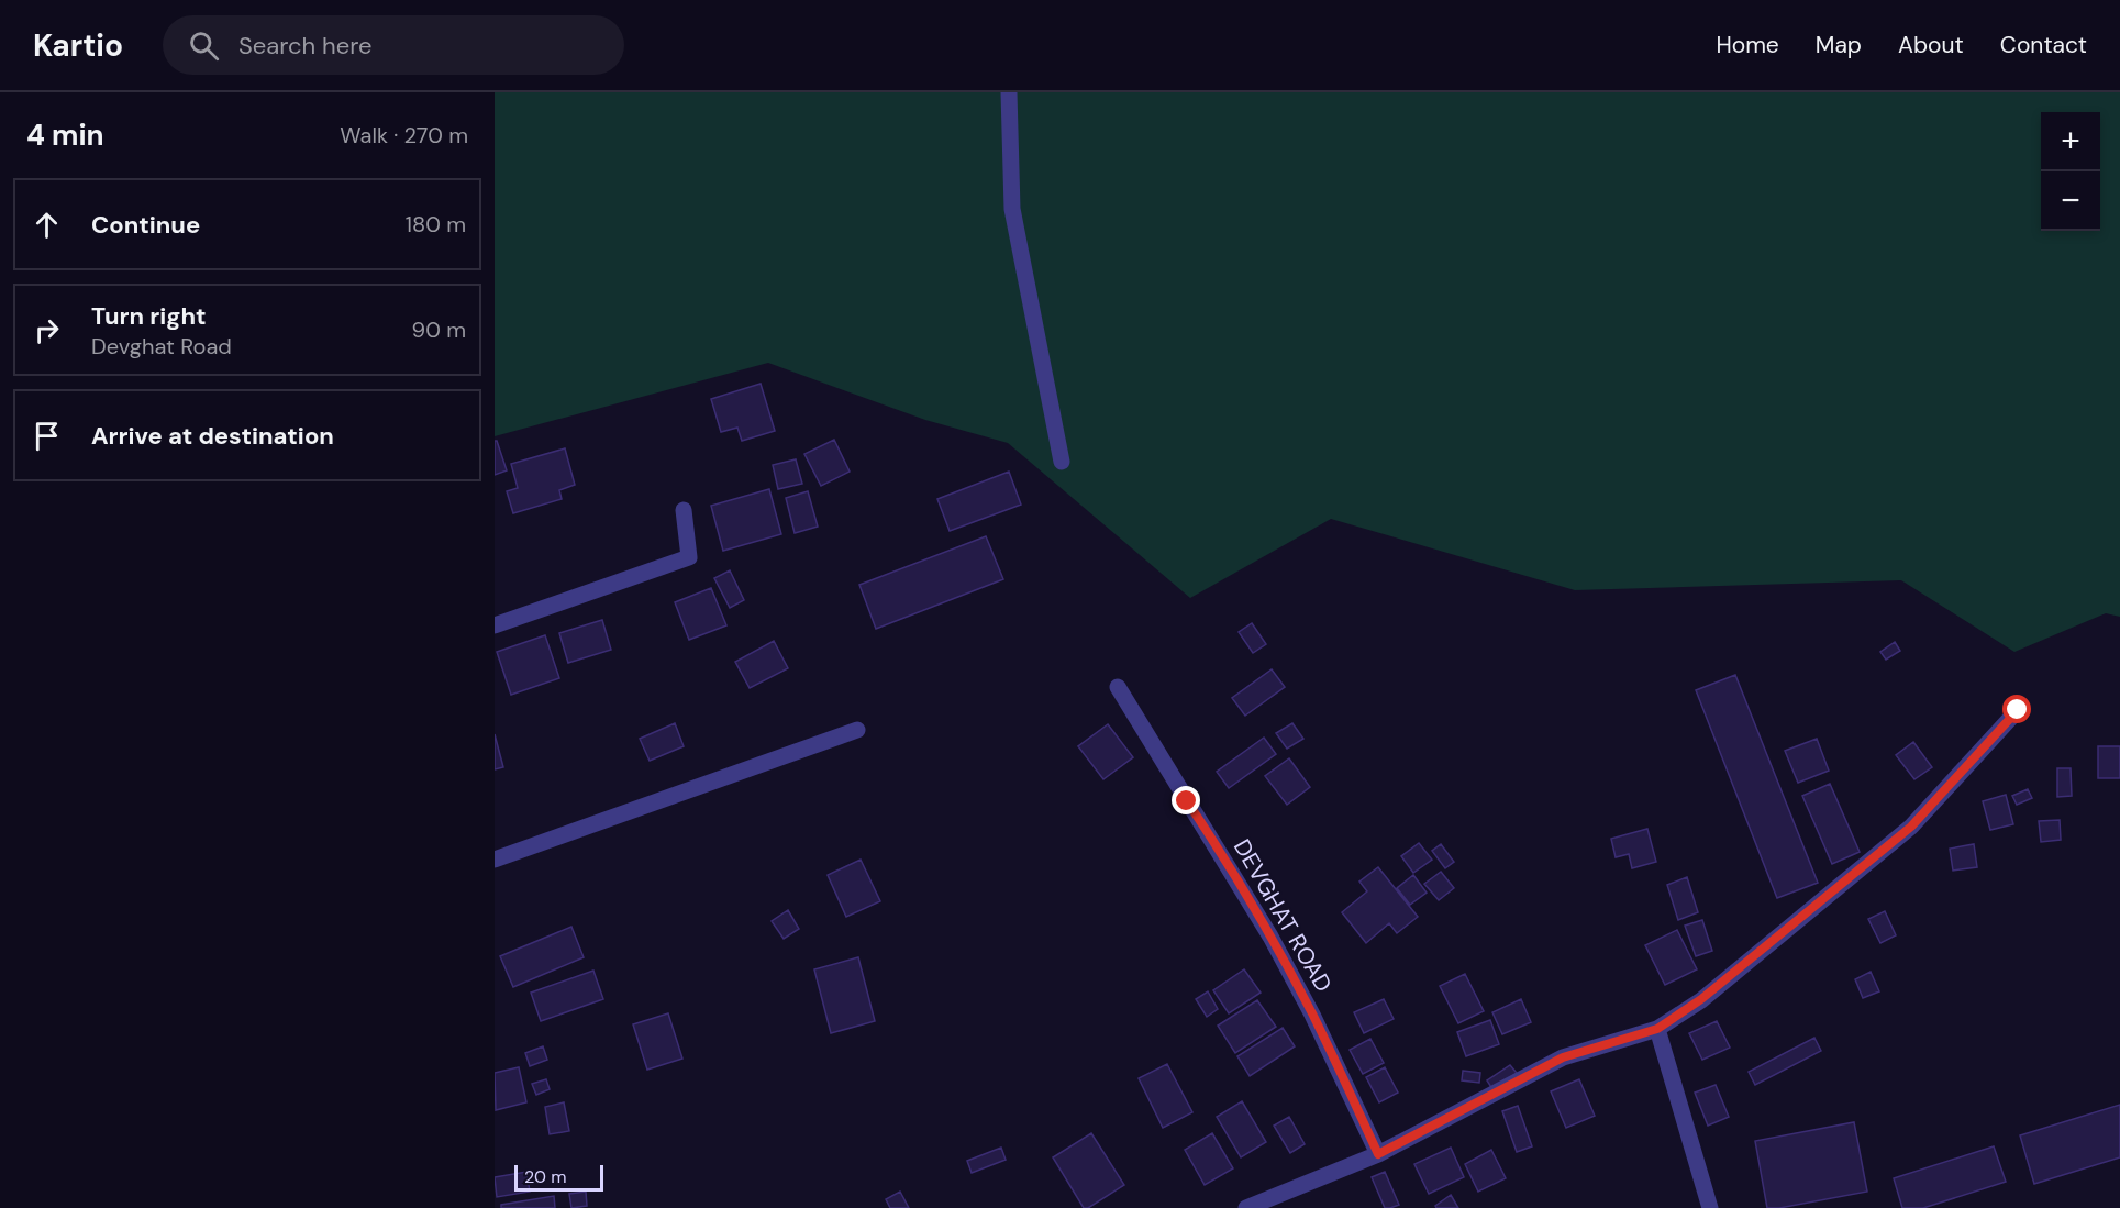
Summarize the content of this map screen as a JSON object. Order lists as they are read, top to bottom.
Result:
{
  "streets": {
    "street": ["DEVGHAT ROAD"]
  },
  "scale_bar": "20 m",
  "page": {
    "header": "Kartio",
    "search": "Search here",
    "nav": [
      "Home",
      "Map",
      "About",
      "Contact"
    ],
    "heading": ["4 min", "Walk · 270 m"],
    "map_buttons": ["+", "−"],
    "list": [
      ["Continue", "180 m"],
      ["Turn right", "Devghat Road", "90 m"],
      "Arrive at destination"
    ],
    "scale": "20 m"
  }
}
